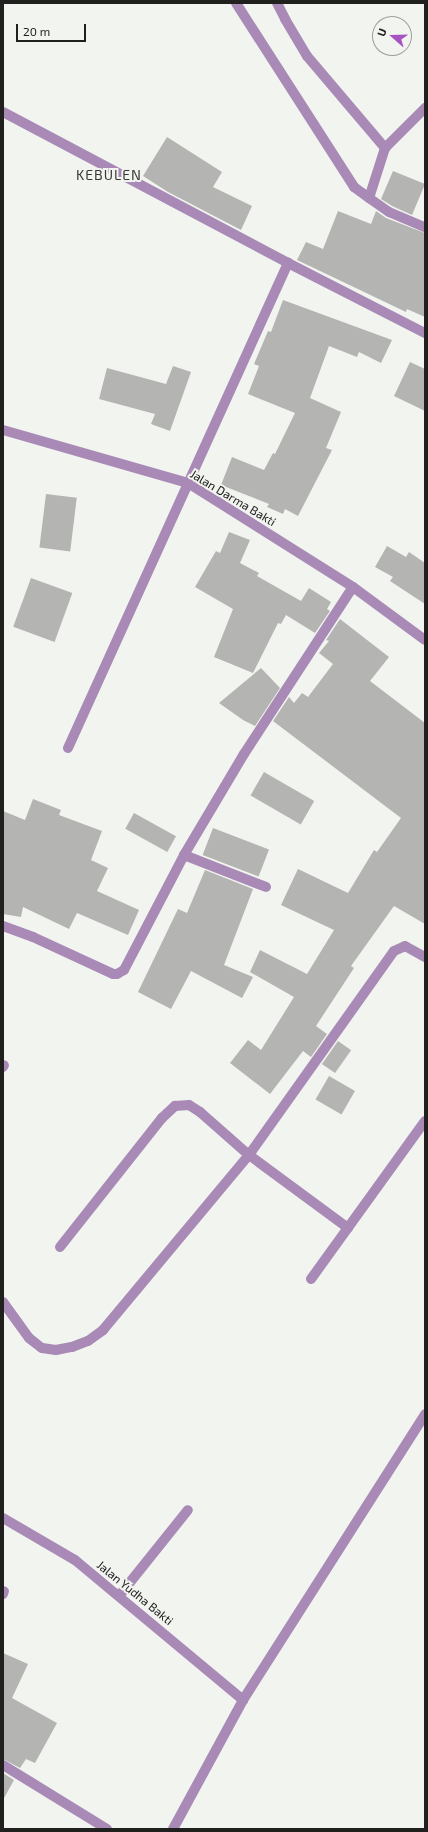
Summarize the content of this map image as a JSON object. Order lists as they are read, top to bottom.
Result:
{
  "streets": {
    "street": ["Jalan Darma Bakti", "Jalan Yudha Bakti"]
  },
  "districts": ["KEBULEN"],
  "scale_bar": "20 m",
  "north": "left"
}
